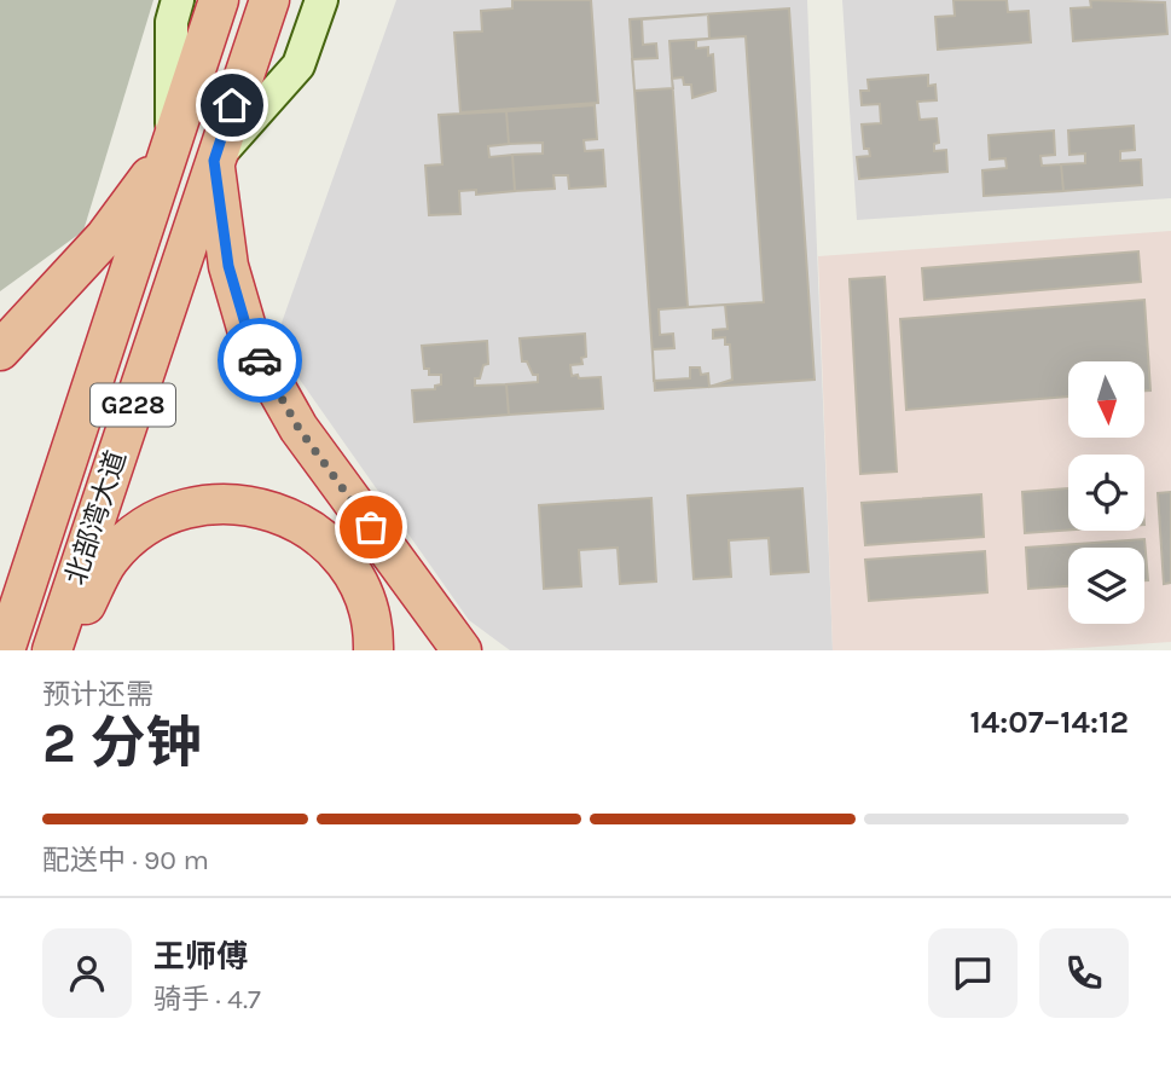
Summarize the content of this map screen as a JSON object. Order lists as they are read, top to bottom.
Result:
{
  "streets": {
    "highway": ["G228", "北部湾大道"]
  },
  "north": "bottom",
  "page": {
    "heading": ["2 分钟", "预计还需", "14:07–14:12"],
    "panel": ["王师傅", "骑手 · 4.7"],
    "bar": "配送中 · 90 m"
  }
}
